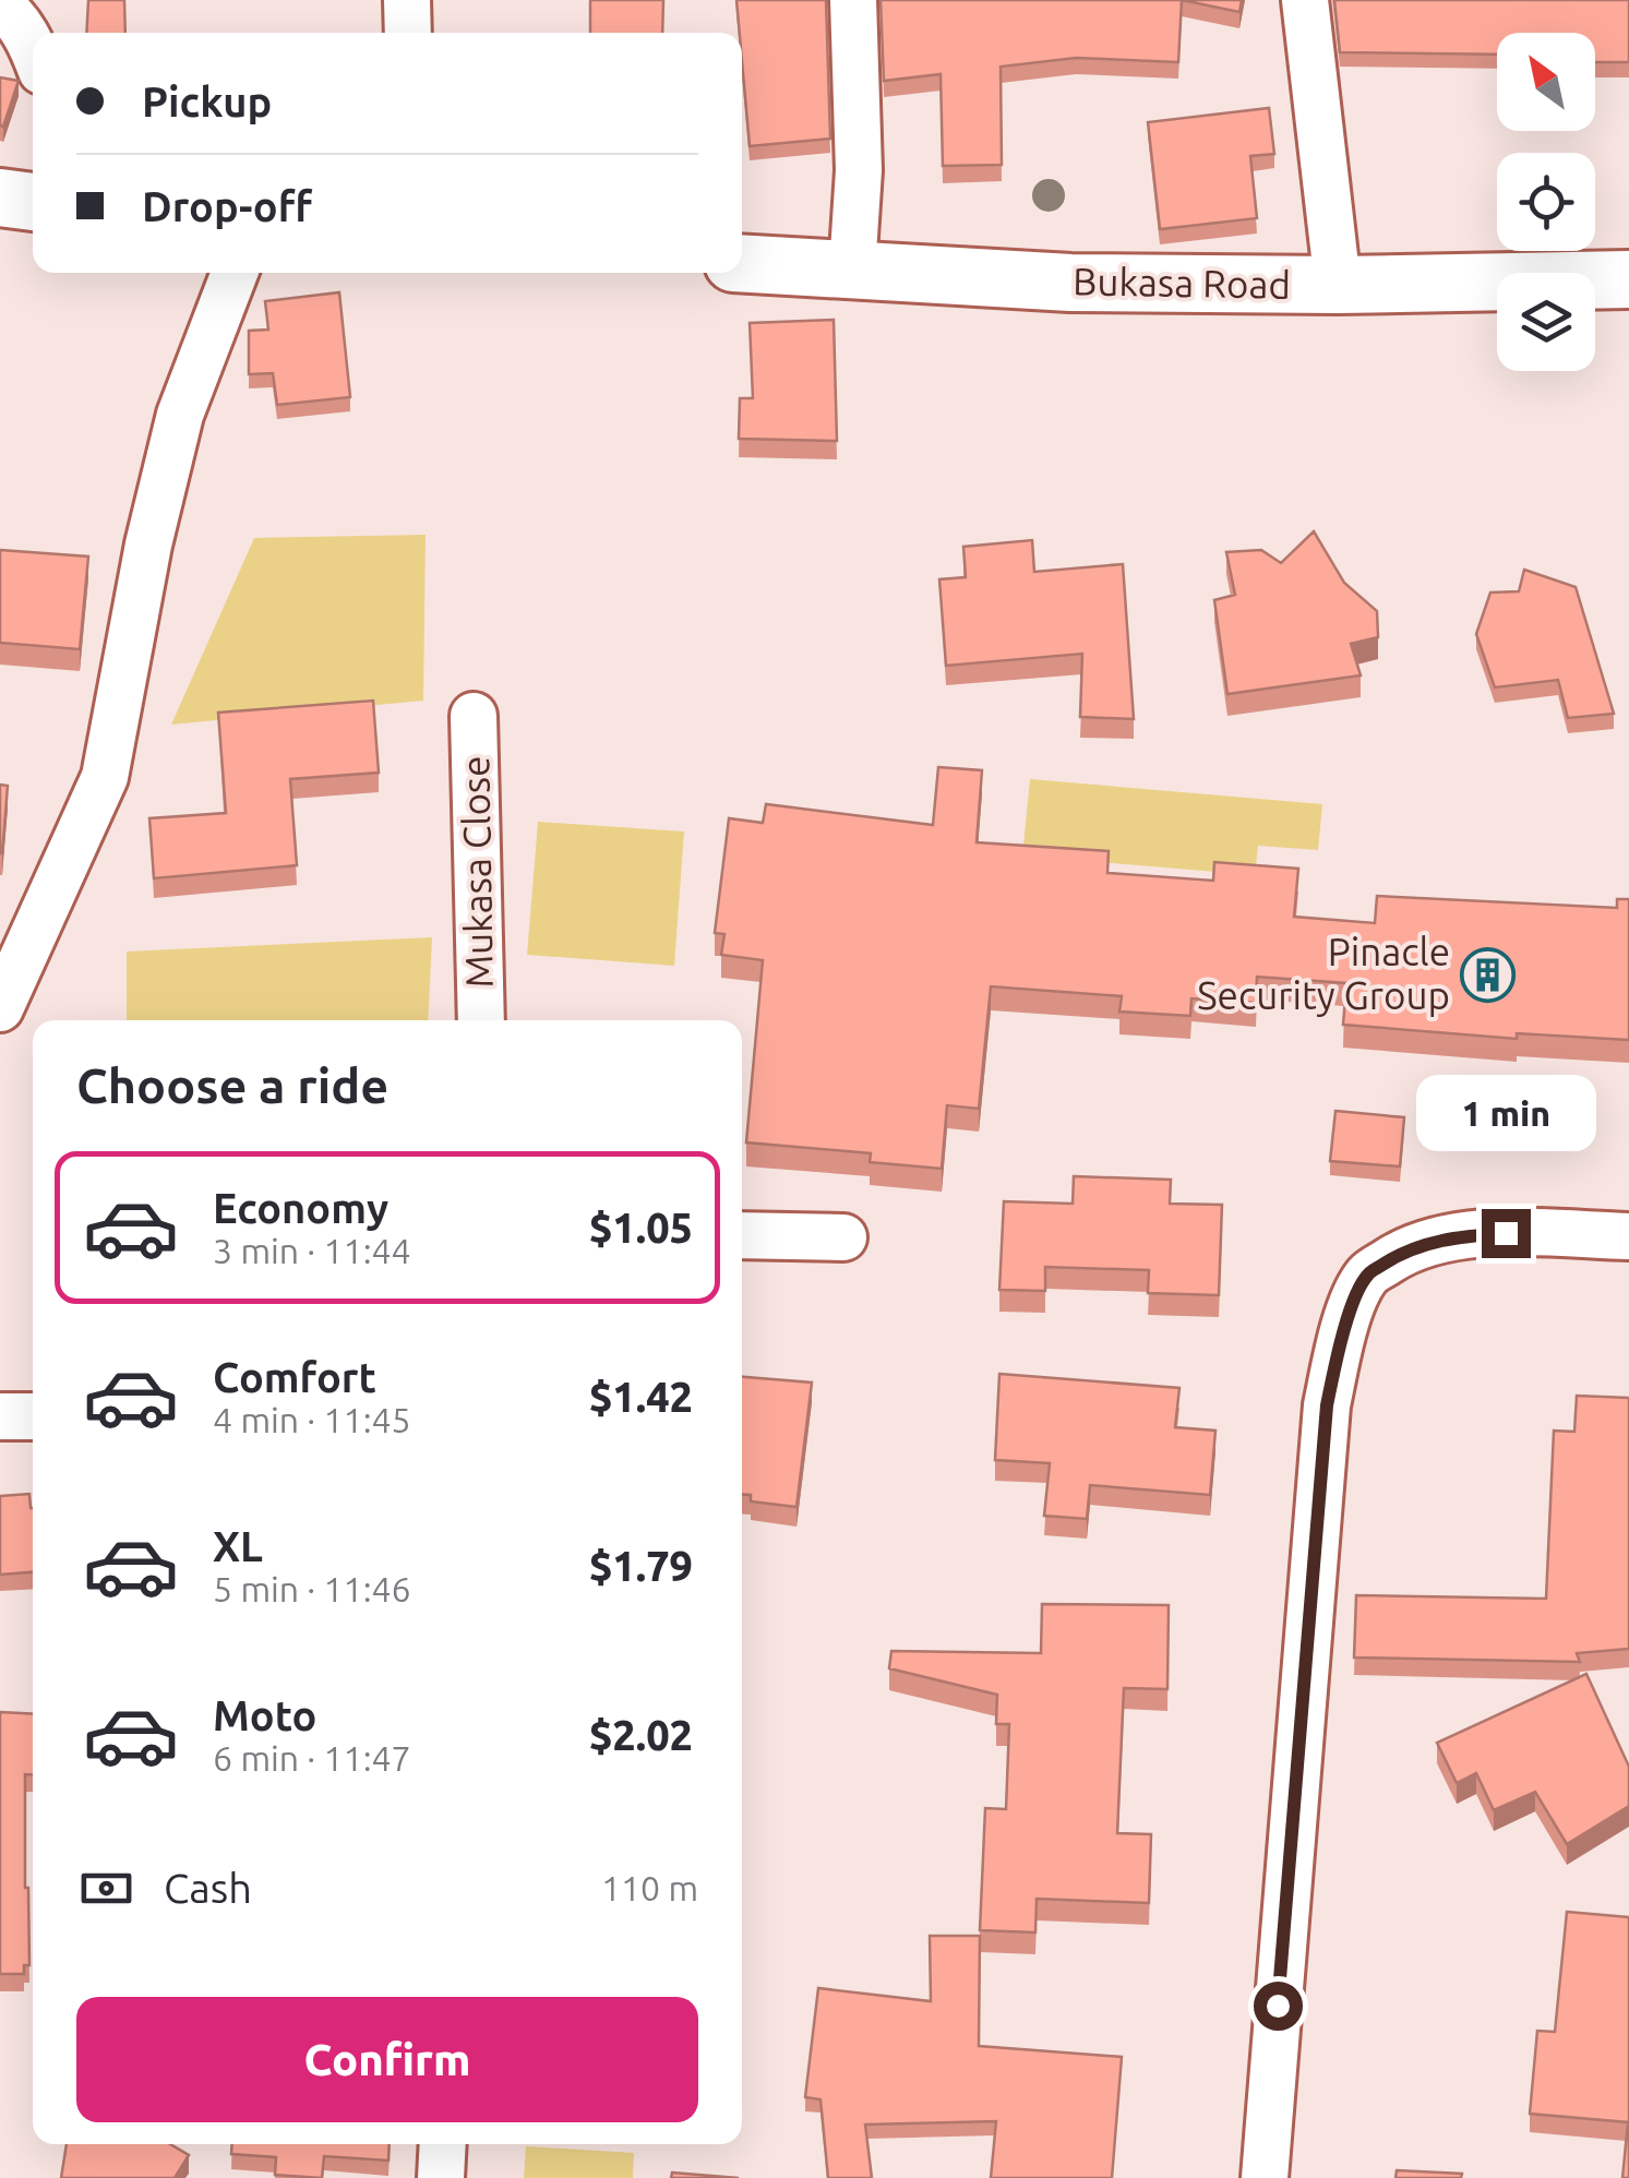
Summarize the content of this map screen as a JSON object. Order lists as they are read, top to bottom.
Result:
{
  "streets": {
    "street": ["Bukasa Road", "Mukasa Close"]
  },
  "places": {
    "building": ["Pinacle Security Group"]
  },
  "north": "top left",
  "page": {
    "banner": ["Pickup", "Drop-off"],
    "heading": "Choose a ride",
    "bubble": "1 min",
    "list": [
      {
        "name": "Economy",
        "note": "3 min · 11:44",
        "value": "$1.05"
      },
      {
        "name": "Comfort",
        "note": "4 min · 11:45",
        "value": "$1.42"
      },
      {
        "name": "XL",
        "note": "5 min · 11:46",
        "value": "$1.79"
      },
      {
        "name": "Moto",
        "note": "6 min · 11:47",
        "value": "$2.02"
      }
    ],
    "pay": ["Cash", "110 m"],
    "buttons": "Confirm"
  }
}
